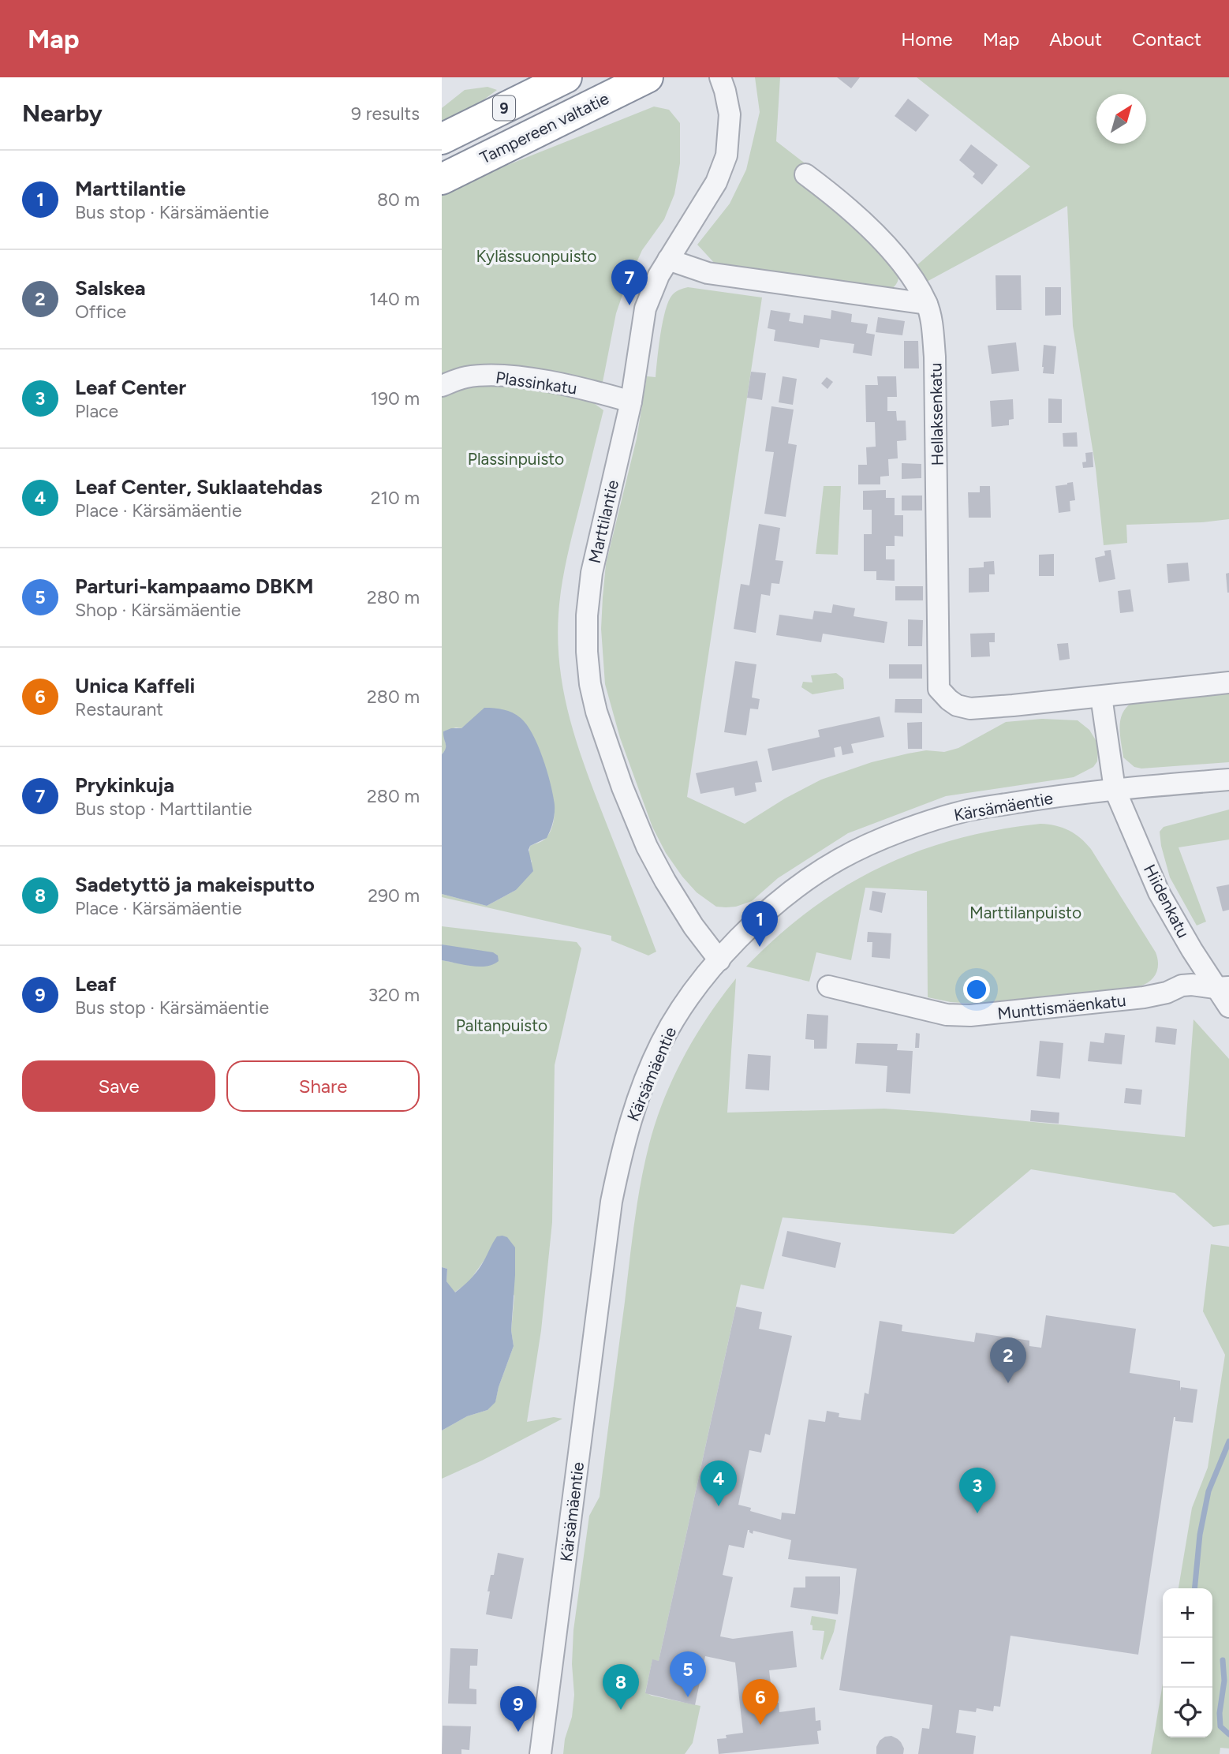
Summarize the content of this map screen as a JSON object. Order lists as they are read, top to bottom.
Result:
{
  "streets": {
    "highway": ["9", "Tampereen valtatie"],
    "street": [
      "Plassinkatu",
      "Hellaksenkatu",
      "Marttilantie",
      "Kärsämäentie",
      "Hiidenkatu",
      "Munttismäenkatu"
    ]
  },
  "crossings": [
    ["Plassinkatu", "Marttilantie"],
    ["Hellaksenkatu", "Hiidenkatu"],
    ["Marttilantie", "Kärsämäentie"],
    ["Kärsämäentie", "Hiidenkatu"],
    ["Hiidenkatu", "Munttismäenkatu"]
  ],
  "parks": [
    "Kylässuonpuisto",
    "Plassinpuisto",
    "Marttilanpuisto",
    "Paltanpuisto"
  ],
  "north": "top right",
  "page": {
    "header": "Map",
    "nav": [
      "Home",
      "Map",
      "About",
      "Contact"
    ],
    "heading": ["Nearby", "9 results"],
    "list": [
      {
        "mark": "1",
        "name": "Marttilantie",
        "note": "Bus stop · Kärsämäentie",
        "value": "80 m"
      },
      {
        "mark": "2",
        "name": "Salskea",
        "note": "Office",
        "value": "140 m"
      },
      {
        "mark": "3",
        "name": "Leaf Center",
        "note": "Place",
        "value": "190 m"
      },
      {
        "mark": "4",
        "name": "Leaf Center, Suklaatehdas",
        "note": "Place · Kärsämäentie",
        "value": "210 m"
      },
      {
        "mark": "5",
        "name": "Parturi-kampaamo DBKM",
        "note": "Shop · Kärsämäentie",
        "value": "280 m"
      },
      {
        "mark": "6",
        "name": "Unica Kaffeli",
        "note": "Restaurant",
        "value": "280 m"
      },
      {
        "mark": "7",
        "name": "Prykinkuja",
        "note": "Bus stop · Marttilantie",
        "value": "280 m"
      },
      {
        "mark": "8",
        "name": "Sadetyttö ja makeisputto",
        "note": "Place · Kärsämäentie",
        "value": "290 m"
      },
      {
        "mark": "9",
        "name": "Leaf",
        "note": "Bus stop · Kärsämäentie",
        "value": "320 m"
      }
    ],
    "pins": [
      "7",
      "1",
      "2",
      "4",
      "3",
      "5",
      "8",
      "6",
      "9"
    ],
    "buttons": ["Save", "Share"],
    "map_buttons": ["+", "−"]
  }
}
